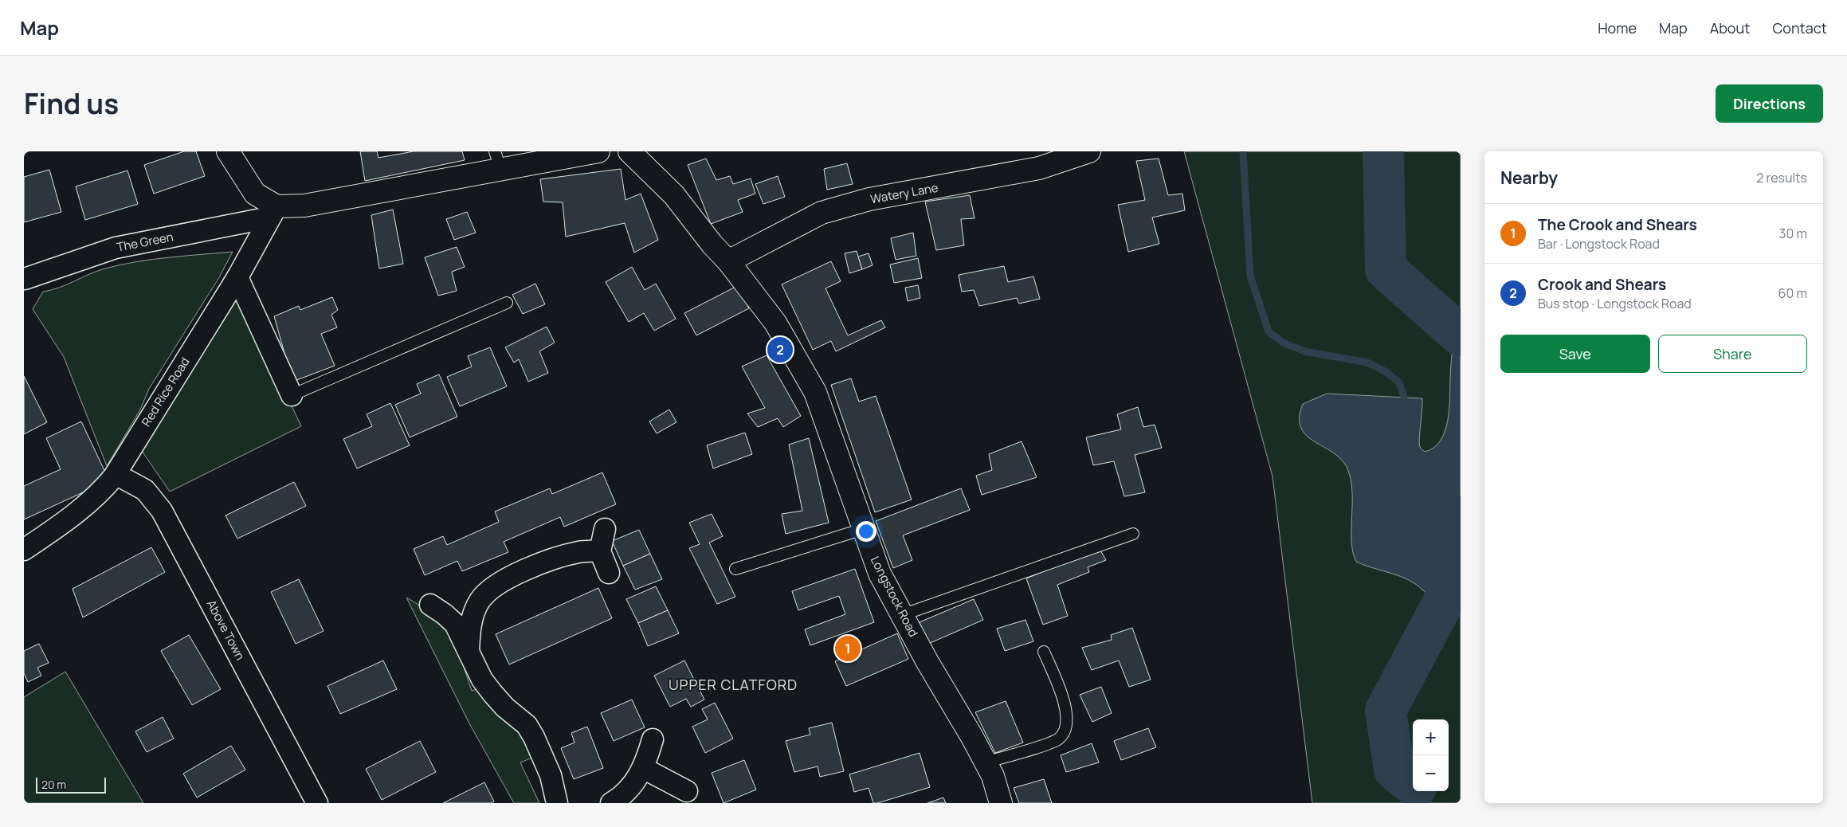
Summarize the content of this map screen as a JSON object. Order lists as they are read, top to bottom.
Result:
{
  "streets": {
    "street": [
      "Watery Lane",
      "The Green",
      "Red Rice Road",
      "Longstock Road",
      "Above Town"
    ]
  },
  "crossings": [
    ["Watery Lane", "Longstock Road"],
    ["The Green", "Red Rice Road"],
    ["Red Rice Road", "Above Town"]
  ],
  "districts": ["UPPER CLATFORD"],
  "scale_bar": "20 m",
  "page": {
    "header": "Map",
    "nav": [
      "Home",
      "Map",
      "About",
      "Contact"
    ],
    "title": "Find us",
    "buttons": [
      "Directions",
      ["Save", "Share"]
    ],
    "heading": ["Nearby", "2 results"],
    "list": [
      {
        "mark": "1",
        "name": "The Crook and Shears",
        "note": "Bar · Longstock Road",
        "value": "30 m"
      },
      {
        "mark": "2",
        "name": "Crook and Shears",
        "note": "Bus stop · Longstock Road",
        "value": "60 m"
      }
    ],
    "pins": ["2", "1"],
    "map_buttons": ["+", "−"],
    "scale": "20 m"
  }
}
